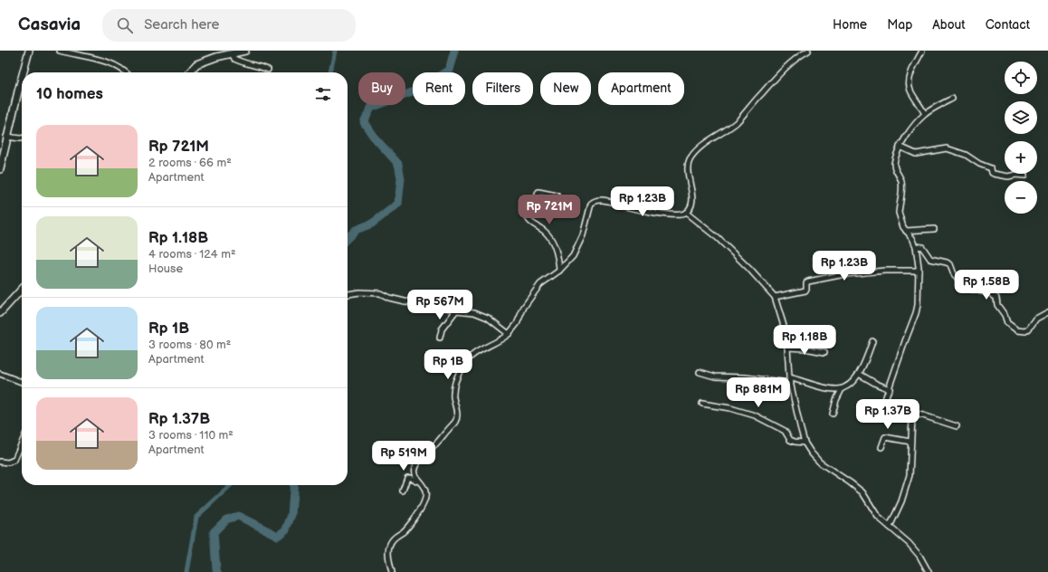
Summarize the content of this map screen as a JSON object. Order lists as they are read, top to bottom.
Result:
{
  "page": {
    "header": "Casavia",
    "search": "Search here",
    "nav": [
      "Home",
      "Map",
      "About",
      "Contact"
    ],
    "map_buttons": ["+", "−"],
    "chip": [
      "Buy",
      "Rent",
      "Filters",
      "New",
      "Apartment"
    ],
    "heading": "10 homes",
    "list": [
      {
        "name": "Rp 721M",
        "note": "2 rooms · 66 m² · Apartment"
      },
      {
        "name": "Rp 1.18B",
        "note": "4 rooms · 124 m² · House"
      },
      {
        "name": "Rp 1B",
        "note": "3 rooms · 80 m² · Apartment"
      },
      {
        "name": "Rp 1.37B",
        "note": "3 rooms · 110 m² · Apartment"
      }
    ],
    "price": [
      "Rp 1.23B",
      "Rp 721M",
      "Rp 1.23B",
      "Rp 1.58B",
      "Rp 567M",
      "Rp 1.18B",
      "Rp 1B",
      "Rp 881M",
      "Rp 1.37B",
      "Rp 519M"
    ]
  }
}
